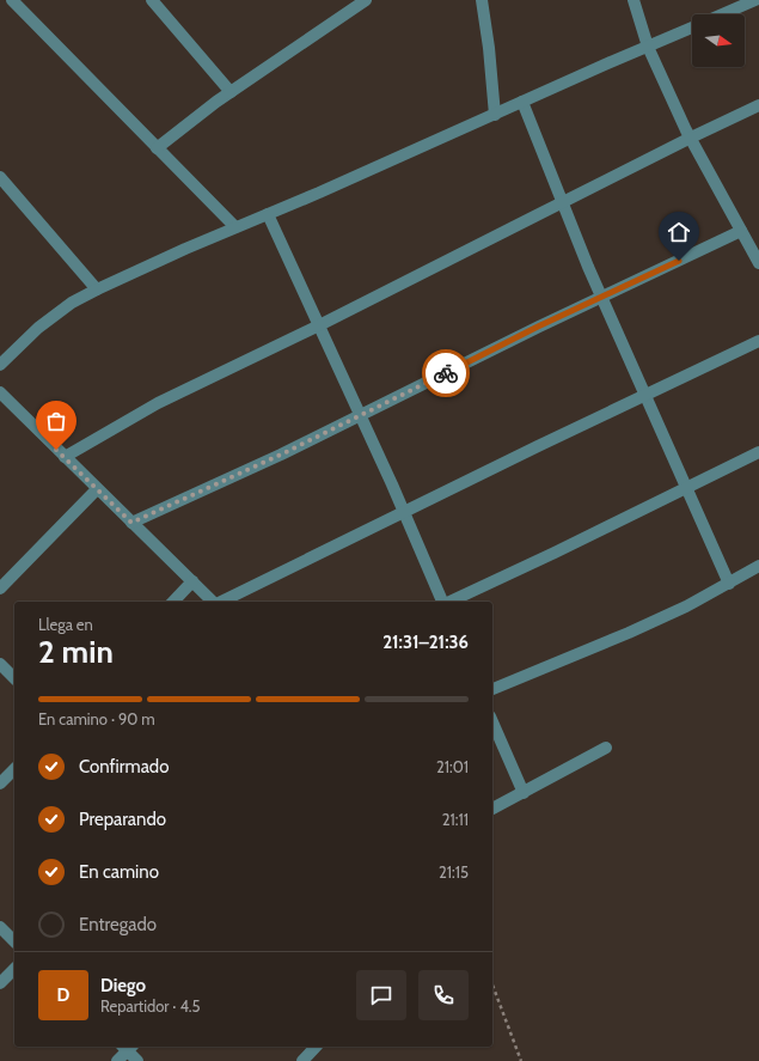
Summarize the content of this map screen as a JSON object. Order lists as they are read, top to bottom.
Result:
{
  "north": "right",
  "page": {
    "heading": ["2 min", "Llega en", "21:31–21:36"],
    "panel": ["Diego", "Repartidor · 4.5"],
    "bar": "En camino · 90 m",
    "list": [
      ["Confirmado", "21:01"],
      ["Preparando", "21:11"],
      ["En camino", "21:15"],
      "Entregado"
    ],
    "round": "D"
  }
}
